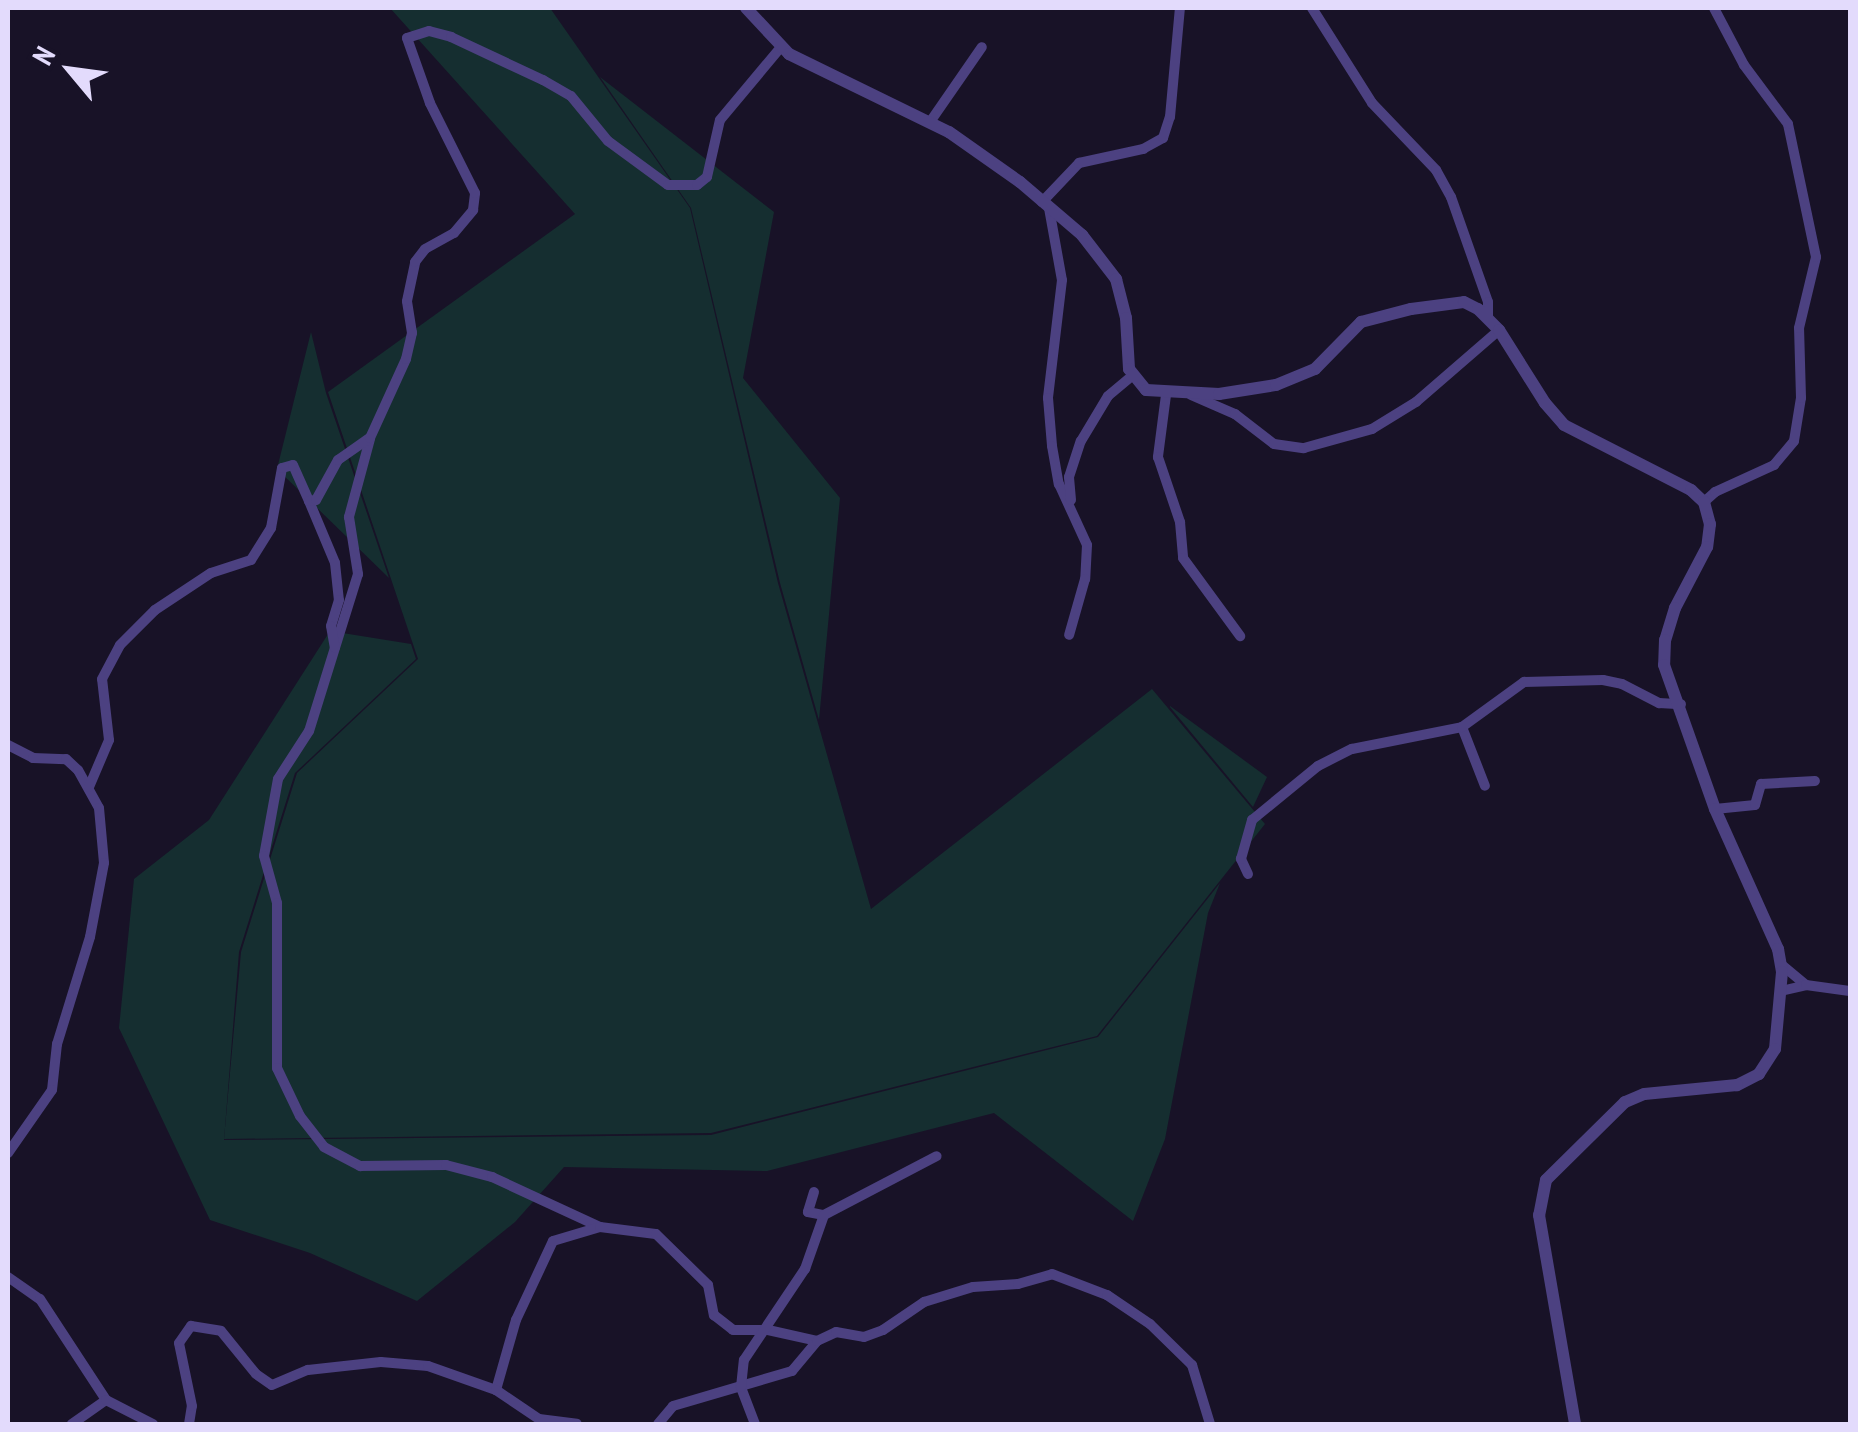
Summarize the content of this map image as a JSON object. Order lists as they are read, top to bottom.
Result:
{
  "north": "top left"
}
